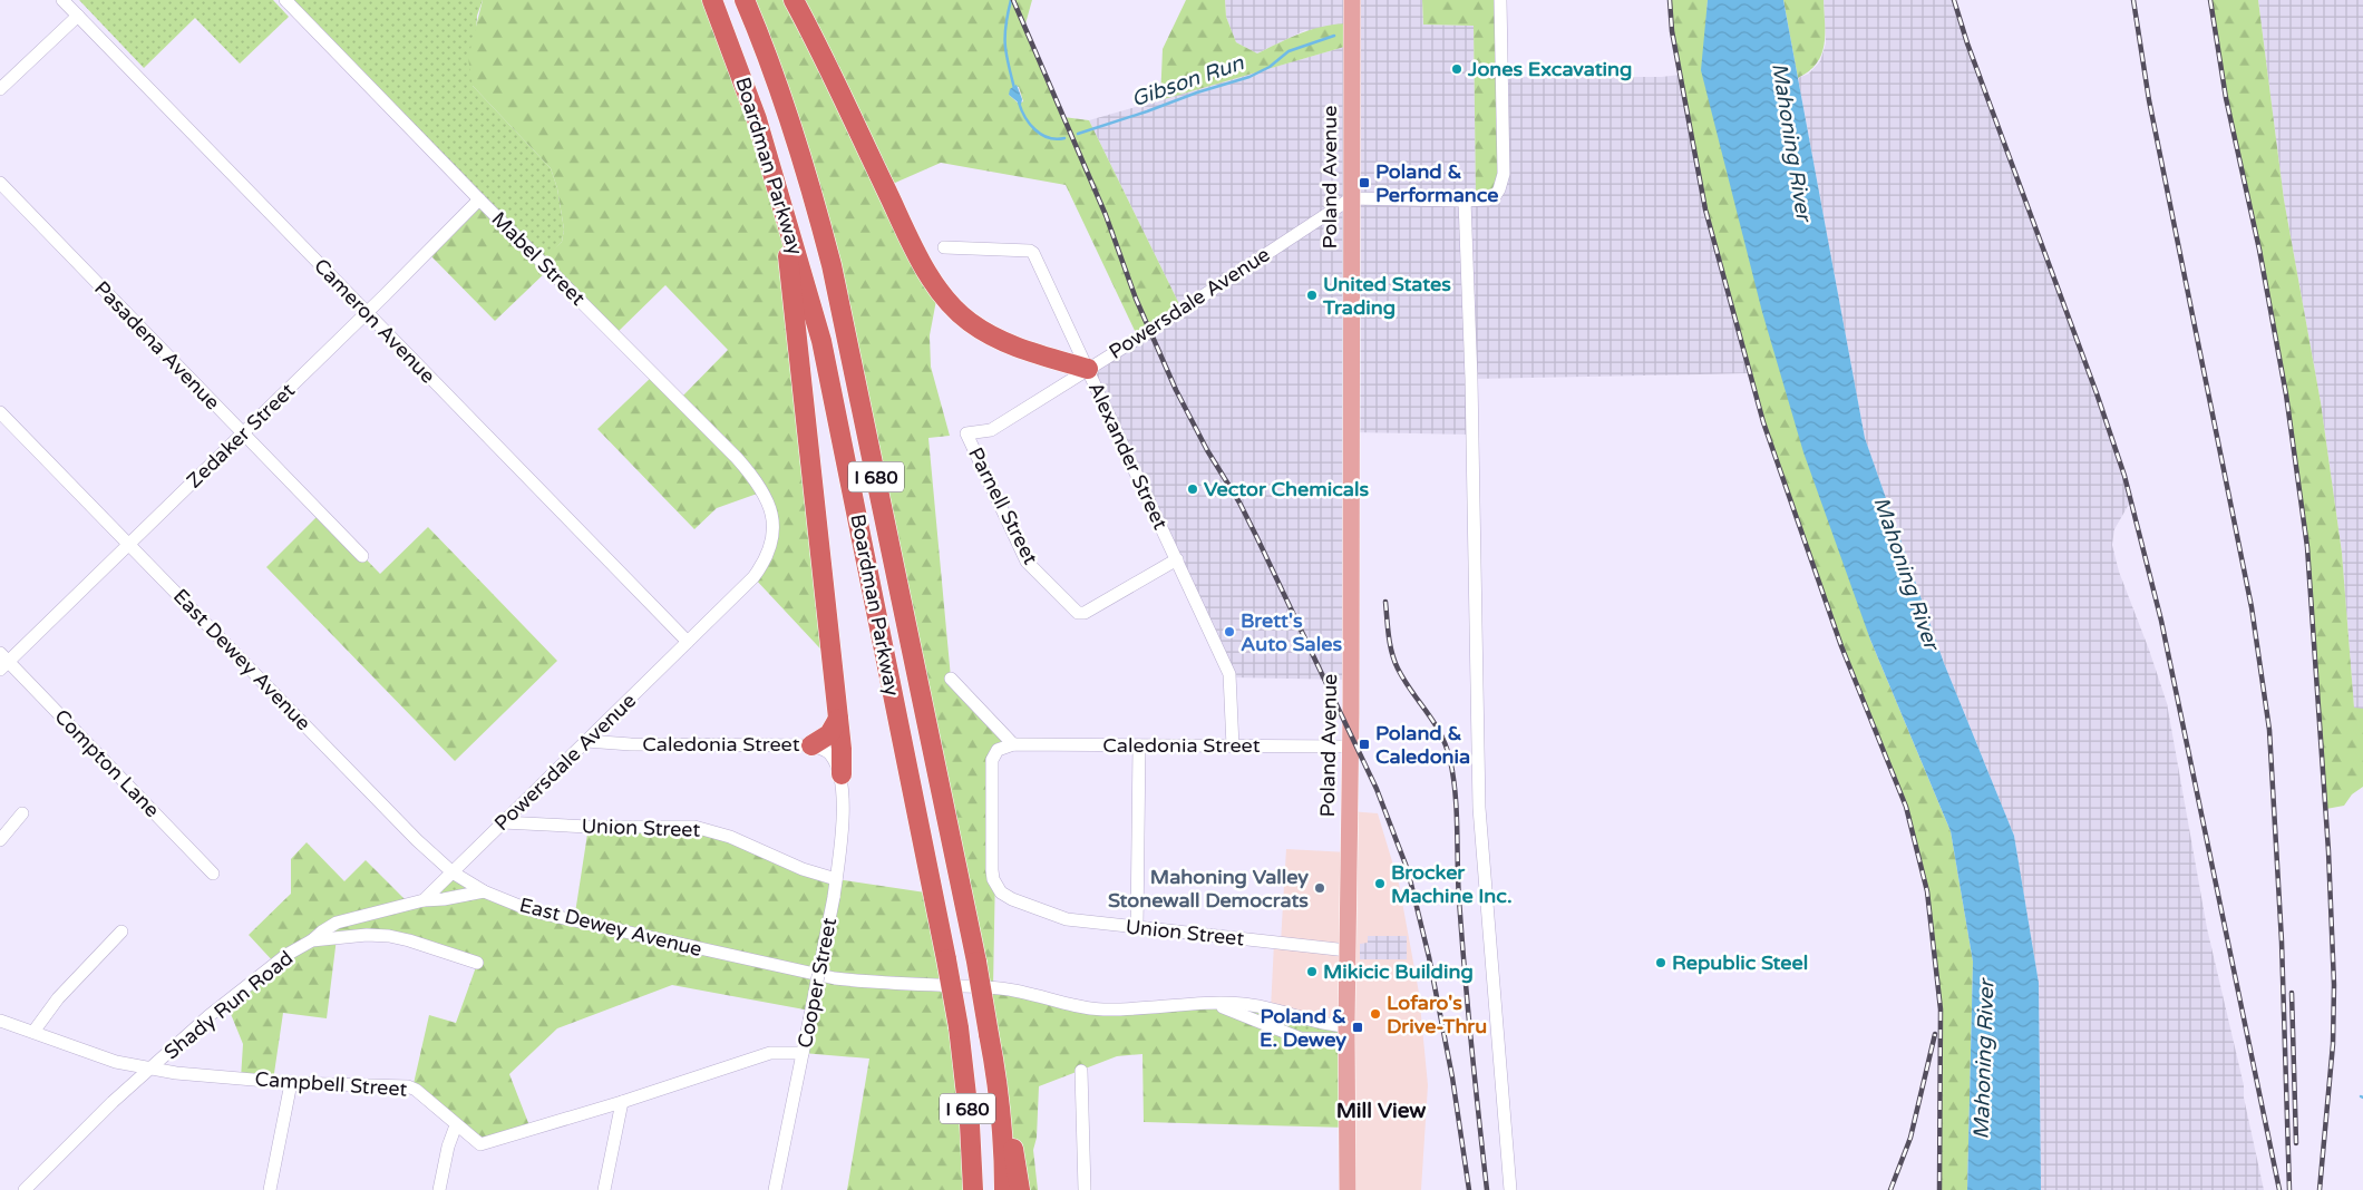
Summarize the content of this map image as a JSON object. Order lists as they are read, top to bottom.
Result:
{
  "streets": {
    "highway": ["Boardman Parkway", "I 680"],
    "main road": ["Poland Avenue"],
    "street": [
      "Mabel Street",
      "Powersdale Avenue",
      "Cameron Avenue",
      "Pasadena Avenue",
      "Zedaker Street",
      "Alexander Street",
      "Parnell Street",
      "East Dewey Avenue",
      "Caledonia Street",
      "Compton Lane",
      "Union Street",
      "Cooper Street",
      "Shady Run Road",
      "Campbell Street"
    ]
  },
  "crossings": [
    ["Poland Avenue", "Powersdale Avenue"],
    ["Poland Avenue", "East Dewey Avenue"],
    ["Poland Avenue", "Caledonia Street"],
    ["Poland Avenue", "Union Street"],
    ["Mabel Street", "Powersdale Avenue"],
    ["Mabel Street", "Zedaker Street"],
    ["Powersdale Avenue", "Cameron Avenue"],
    ["Powersdale Avenue", "Alexander Street"],
    ["Powersdale Avenue", "Parnell Street"],
    ["Powersdale Avenue", "East Dewey Avenue"],
    ["Powersdale Avenue", "Caledonia Street"],
    ["Powersdale Avenue", "Union Street"],
    ["Cameron Avenue", "Zedaker Street"],
    ["Pasadena Avenue", "Zedaker Street"],
    ["Zedaker Street", "East Dewey Avenue"],
    ["Zedaker Street", "Compton Lane"],
    ["Alexander Street", "Parnell Street"],
    ["Alexander Street", "Caledonia Street"],
    ["Caledonia Street", "Union Street"],
    ["Caledonia Street", "Cooper Street"],
    ["Union Street", "Cooper Street"],
    ["Cooper Street", "Campbell Street"],
    ["Shady Run Road", "Campbell Street"]
  ],
  "districts": ["Mill View"],
  "water": ["Gibson Run", "Mahoning River"],
  "places": {
    "other": [
      "Jones Excavating",
      "United States Trading",
      "Vector Chemicals",
      "Brett's Auto Sales",
      "Brocker Machine Inc.",
      "Mahoning Valley Stonewall Democrats",
      "Republic Steel",
      "Mikicic Building",
      "Lofaro's Drive-Thru"
    ],
    "transit": ["Poland & Performance", "Poland & Caledonia", "Poland & E. Dewey"]
  }
}
